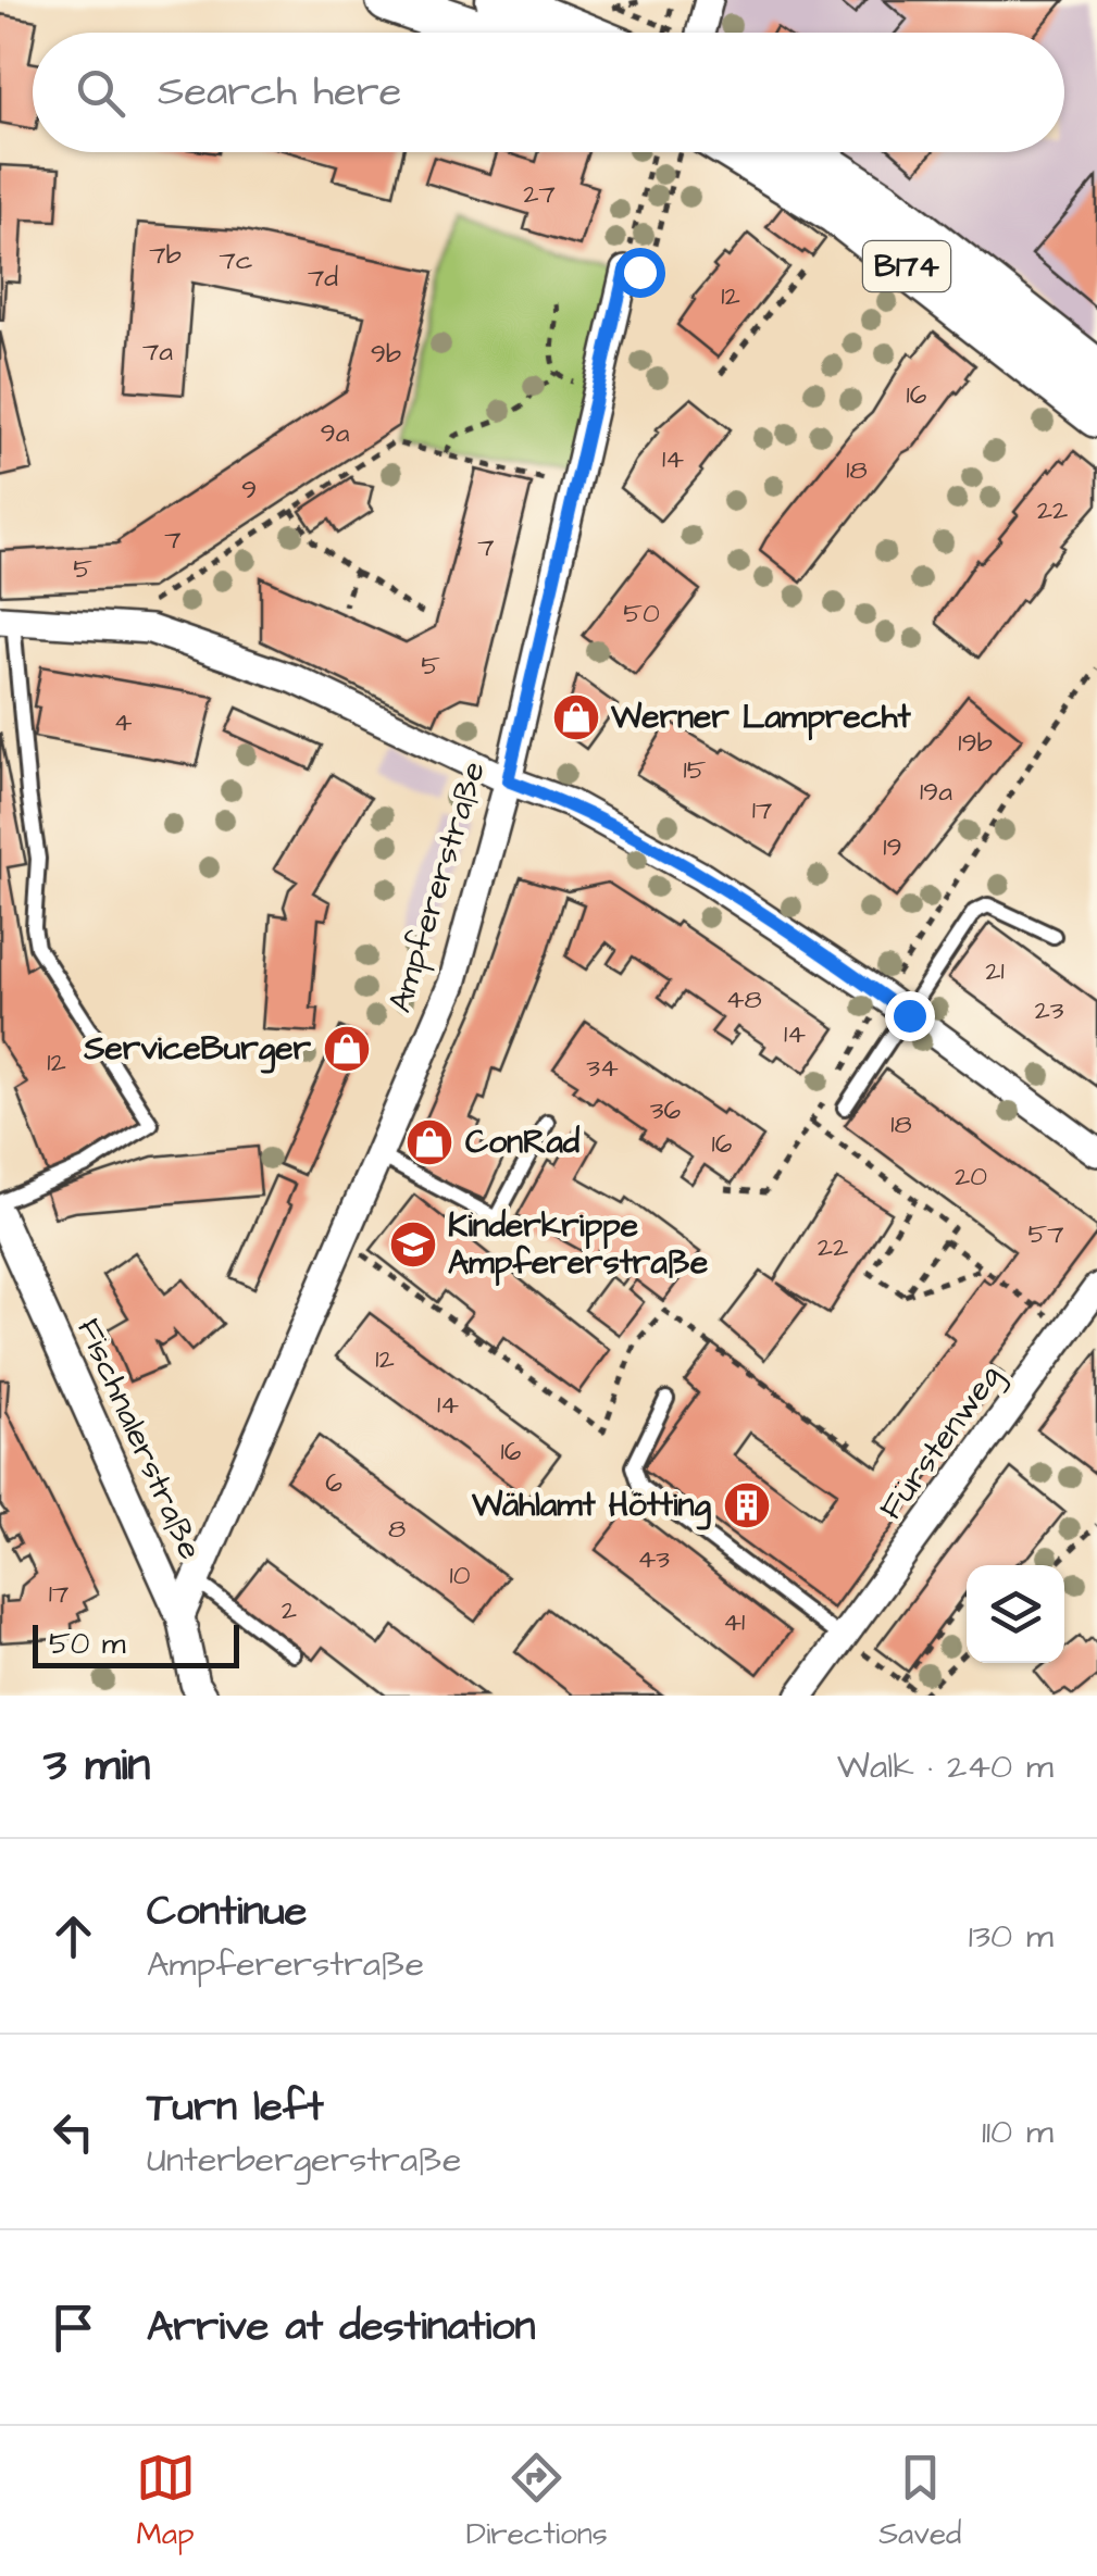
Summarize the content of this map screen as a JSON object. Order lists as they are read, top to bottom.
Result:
{
  "streets": {
    "main road": ["B174"],
    "street": ["Ampfererstraße", "Fischnalerstraße", "Fürstenweg"]
  },
  "crossings": [
    ["Ampfererstraße", "Fischnalerstraße"]
  ],
  "places": {
    "shop": ["Werner Lamprecht", "ServiceBurger", "ConRad"],
    "school or university": ["Kinderkrippe Ampfererstraße"],
    "building": ["Wählamt Hötting"]
  },
  "house_numbers": [
    "27",
    "7b",
    "7c",
    "7d",
    "12",
    "7a",
    "9b",
    "16",
    "9a",
    "14",
    "18",
    "9",
    "22",
    "7",
    "7",
    "5",
    "50",
    "5",
    "4",
    "19b",
    "15",
    "19a",
    "17",
    "19",
    "21",
    "48",
    "23",
    "14",
    "12",
    "34",
    "36",
    "18",
    "16",
    "20",
    "57",
    "22",
    "12",
    "14",
    "16",
    "6",
    "8",
    "43",
    "10",
    "17",
    "2",
    "41"
  ],
  "scale_bar": "50 m",
  "page": {
    "search": "Search here",
    "scale": "50 m",
    "heading": ["3 min", "Walk · 240 m"],
    "list": [
      ["Continue", "Ampfererstraße", "130 m"],
      ["Turn left", "Unterbergerstraße", "110 m"],
      "Arrive at destination"
    ],
    "nav": ["Map", "Directions", "Saved"]
  }
}
